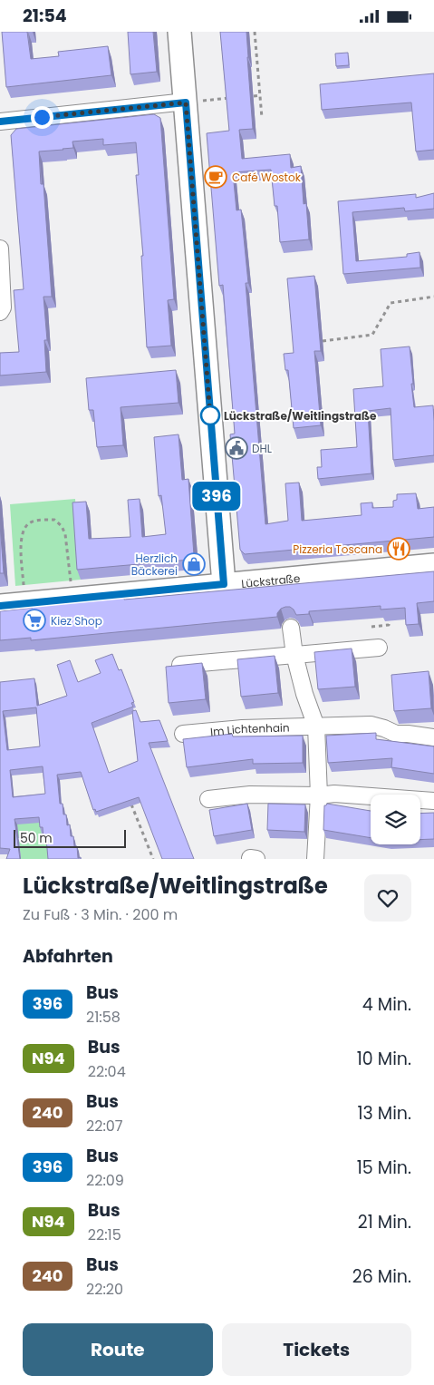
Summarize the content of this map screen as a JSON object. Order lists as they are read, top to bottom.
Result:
{
  "streets": {
    "street": ["Lückstraße", "Im Lichtenhain"]
  },
  "places": {
    "cafe": ["Café Wostok"],
    "other": ["Lückstraße/Weitlingstraße"],
    "public building": ["DHL"],
    "restaurant": ["Pizzeria Toscana"],
    "shop": ["Herzlich Bäckerei"],
    "supermarket": ["Kiez Shop"]
  },
  "lines": ["bus line 396"],
  "scale_bar": "50 m",
  "page": {
    "status": "21:54",
    "on_map": "396",
    "scale": "50 m",
    "heading": [
      ["Lückstraße/Weitlingstraße", "Zu Fuß · 3 Min. · 200 m"],
      "Abfahrten"
    ],
    "list": [
      {
        "mark": "396",
        "name": "Bus",
        "note": "21:58",
        "value": "4 Min."
      },
      {
        "mark": "N94",
        "name": "Bus",
        "note": "22:04",
        "value": "10 Min."
      },
      {
        "mark": "240",
        "name": "Bus",
        "note": "22:07",
        "value": "13 Min."
      },
      {
        "mark": "396",
        "name": "Bus",
        "note": "22:09",
        "value": "15 Min."
      },
      {
        "mark": "N94",
        "name": "Bus",
        "note": "22:15",
        "value": "21 Min."
      },
      {
        "mark": "240",
        "name": "Bus",
        "note": "22:20",
        "value": "26 Min."
      }
    ],
    "buttons": ["Route", "Tickets"]
  }
}
